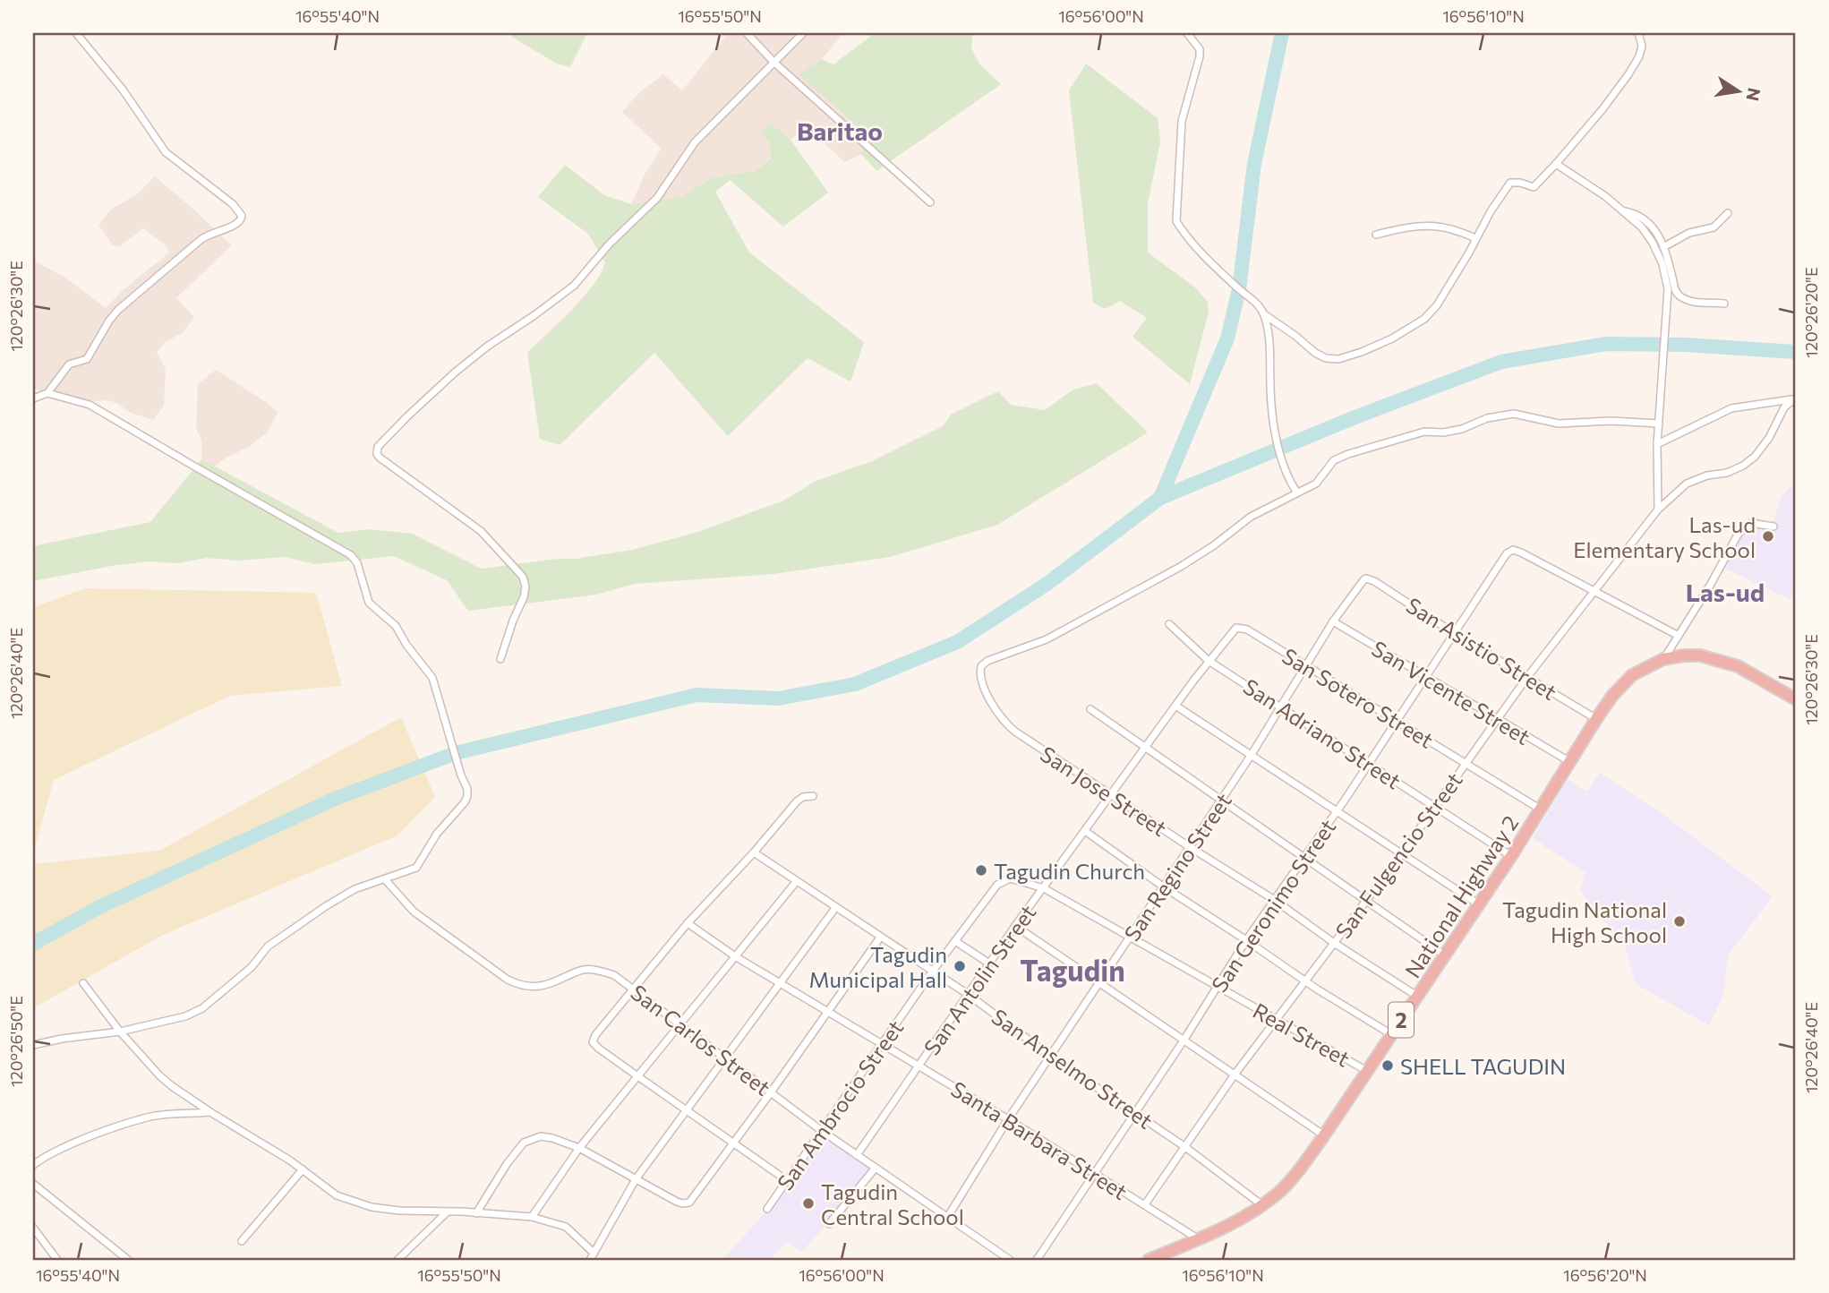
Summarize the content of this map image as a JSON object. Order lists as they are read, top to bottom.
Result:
{
  "streets": {
    "highway": ["National Highway 2", "2"],
    "street": [
      "San Asistio Street",
      "San Vicente Street",
      "San Sotero Street",
      "San Adriano Street",
      "San Jose Street",
      "San Fulgencio Street",
      "San Regino Street",
      "San Geronimo Street",
      "San Antolin Street",
      "Real Street",
      "San Carlos Street",
      "San Anselmo Street",
      "San Ambrocio Street",
      "Santa Barbara Street"
    ]
  },
  "crossings": [
    ["San Asistio Street", "San Fulgencio Street"],
    ["San Asistio Street", "San Regino Street"],
    ["San Asistio Street", "National Highway 2"],
    ["San Asistio Street", "San Geronimo Street"],
    ["San Vicente Street", "San Fulgencio Street"],
    ["San Vicente Street", "San Regino Street"],
    ["San Vicente Street", "National Highway 2"],
    ["San Vicente Street", "San Geronimo Street"],
    ["San Sotero Street", "San Fulgencio Street"],
    ["San Sotero Street", "San Regino Street"],
    ["San Sotero Street", "National Highway 2"],
    ["San Sotero Street", "San Geronimo Street"],
    ["San Sotero Street", "San Antolin Street"],
    ["San Adriano Street", "San Fulgencio Street"],
    ["San Adriano Street", "San Regino Street"],
    ["San Adriano Street", "National Highway 2"],
    ["San Adriano Street", "San Geronimo Street"],
    ["San Adriano Street", "San Antolin Street"],
    ["San Jose Street", "San Fulgencio Street"],
    ["San Jose Street", "San Regino Street"],
    ["San Jose Street", "National Highway 2"],
    ["San Jose Street", "San Geronimo Street"],
    ["San Jose Street", "San Antolin Street"],
    ["San Fulgencio Street", "San Geronimo Street"],
    ["San Fulgencio Street", "Real Street"],
    ["San Fulgencio Street", "San Anselmo Street"],
    ["San Fulgencio Street", "Santa Barbara Street"],
    ["San Regino Street", "Real Street"],
    ["San Regino Street", "San Carlos Street"],
    ["San Regino Street", "San Anselmo Street"],
    ["San Regino Street", "Santa Barbara Street"],
    ["National Highway 2", "Real Street"],
    ["National Highway 2", "San Anselmo Street"],
    ["National Highway 2", "Santa Barbara Street"],
    ["San Geronimo Street", "Real Street"],
    ["San Geronimo Street", "San Anselmo Street"],
    ["San Geronimo Street", "Santa Barbara Street"],
    ["San Antolin Street", "Real Street"],
    ["San Antolin Street", "San Carlos Street"],
    ["San Antolin Street", "San Anselmo Street"],
    ["San Antolin Street", "Santa Barbara Street"],
    ["Real Street", "San Ambrocio Street"],
    ["San Carlos Street", "San Ambrocio Street"],
    ["San Anselmo Street", "San Ambrocio Street"],
    ["San Ambrocio Street", "Santa Barbara Street"]
  ],
  "districts": ["Baritao", "Las-ud", "Tagudin"],
  "places": [
    "Las-ud Elementary School",
    "Tagudin Church",
    "Tagudin National High School",
    "Tagudin Municipal Hall",
    "SHELL TAGUDIN",
    "Tagudin Central School"
  ],
  "north": "right",
  "coordinates": [
    "16°55'40\"N",
    "16°55'50\"N",
    "16°56'00\"N",
    "16°56'10\"N",
    "120°26'30\"E",
    "120°26'20\"E",
    "120°26'40\"E",
    "120°26'50\"E",
    "16°56'20\"N"
  ]
}
